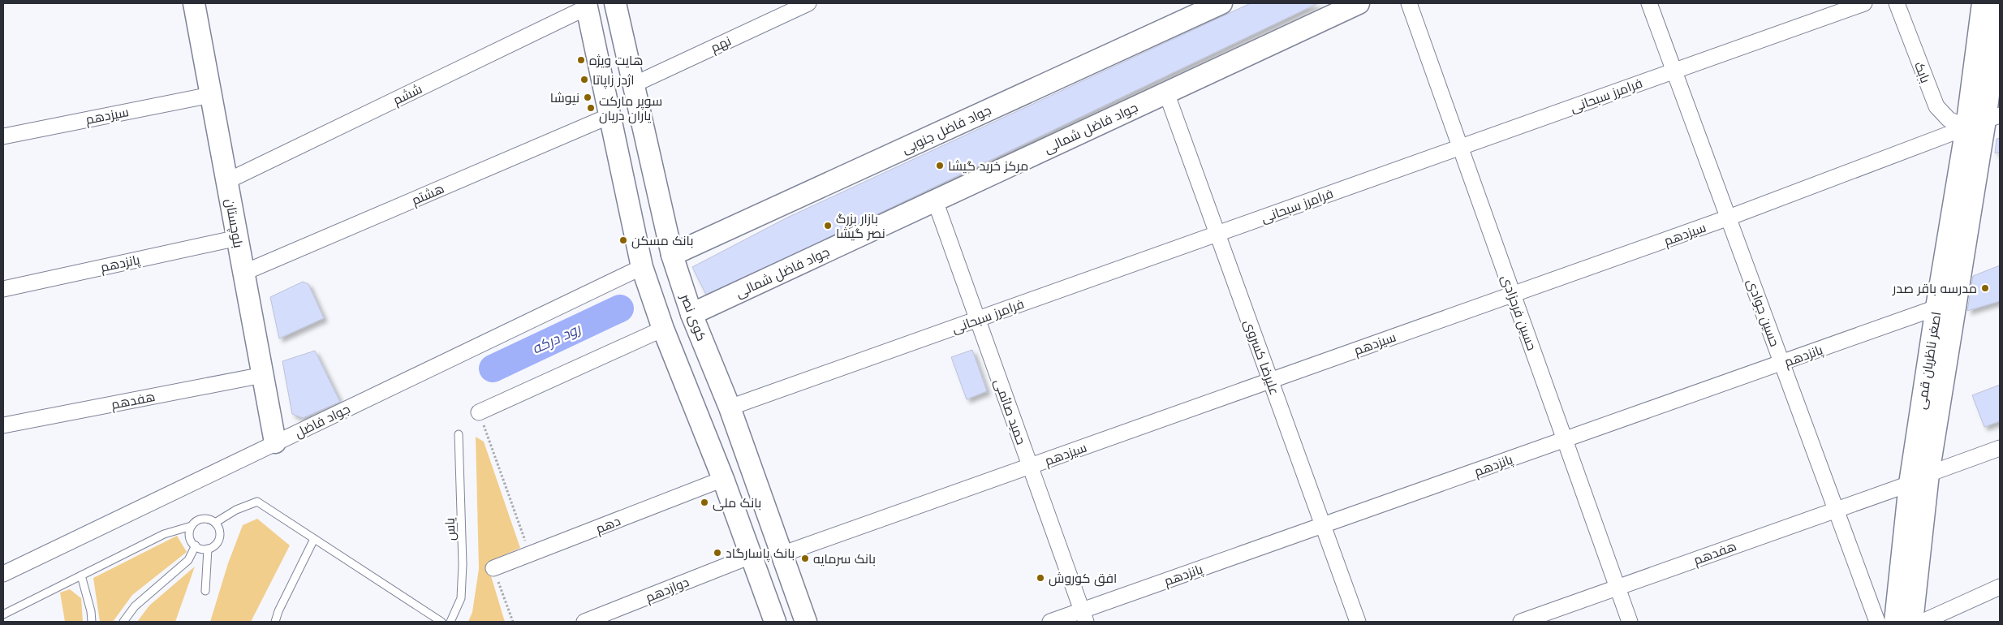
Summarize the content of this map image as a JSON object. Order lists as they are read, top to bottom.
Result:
{
  "streets": {
    "street": [
      "نهم",
      "بابک",
      "ششم",
      "فرامرز سبحانی",
      "سیزدهم",
      "جواد فاضل شمالی",
      "جواد فاضل جنوبی",
      "هشتم",
      "بلوچستان",
      "پانزدهم",
      "حسین فرحزادی",
      "حسین جوادی",
      "کوی نصر",
      "علیرضا کسروی",
      "اصغر ناظریان قمی",
      "هفدهم",
      "حمید صائمی",
      "جواد فاضل",
      "دهم",
      "دوازدهم"
    ],
    "lane": ["یاس"]
  },
  "crossings": [
    ["نهم", "کوی نصر"],
    ["بابک", "سیزدهم"],
    ["بابک", "اصغر ناظریان قمی"],
    ["ششم", "بلوچستان"],
    ["فرامرز سبحانی", "حسین فرحزادی"],
    ["فرامرز سبحانی", "حسین جوادی"],
    ["فرامرز سبحانی", "کوی نصر"],
    ["فرامرز سبحانی", "علیرضا کسروی"],
    ["فرامرز سبحانی", "حمید صائمی"],
    ["سیزدهم", "بلوچستان"],
    ["سیزدهم", "حسین فرحزادی"],
    ["سیزدهم", "حسین جوادی"],
    ["سیزدهم", "کوی نصر"],
    ["سیزدهم", "علیرضا کسروی"],
    ["سیزدهم", "اصغر ناظریان قمی"],
    ["سیزدهم", "حمید صائمی"],
    ["جواد فاضل شمالی", "کوی نصر"],
    ["جواد فاضل شمالی", "علیرضا کسروی"],
    ["جواد فاضل شمالی", "حمید صائمی"],
    ["جواد فاضل جنوبی", "کوی نصر"],
    ["هشتم", "بلوچستان"],
    ["بلوچستان", "پانزدهم"],
    ["بلوچستان", "هفدهم"],
    ["بلوچستان", "جواد فاضل"],
    ["پانزدهم", "حسین فرحزادی"],
    ["پانزدهم", "حسین جوادی"],
    ["پانزدهم", "علیرضا کسروی"],
    ["پانزدهم", "اصغر ناظریان قمی"],
    ["پانزدهم", "حمید صائمی"],
    ["حسین فرحزادی", "هفدهم"],
    ["حسین جوادی", "هفدهم"],
    ["اصغر ناظریان قمی", "هفدهم"]
  ],
  "water": ["رود درکه"],
  "places": [
    "هایت ویژه",
    "اژدر زاپاتا",
    "نیوشا",
    "سوپر مارکت یاران دریان",
    "مرکز خرید گیشا",
    "بازار بزرگ نصر گیشا",
    "بانک مسکن",
    "مدرسه باقر صدر",
    "بانک ملی",
    "بانک پاسارگاد",
    "بانک سرمایه",
    "افق کوروش"
  ]
}
